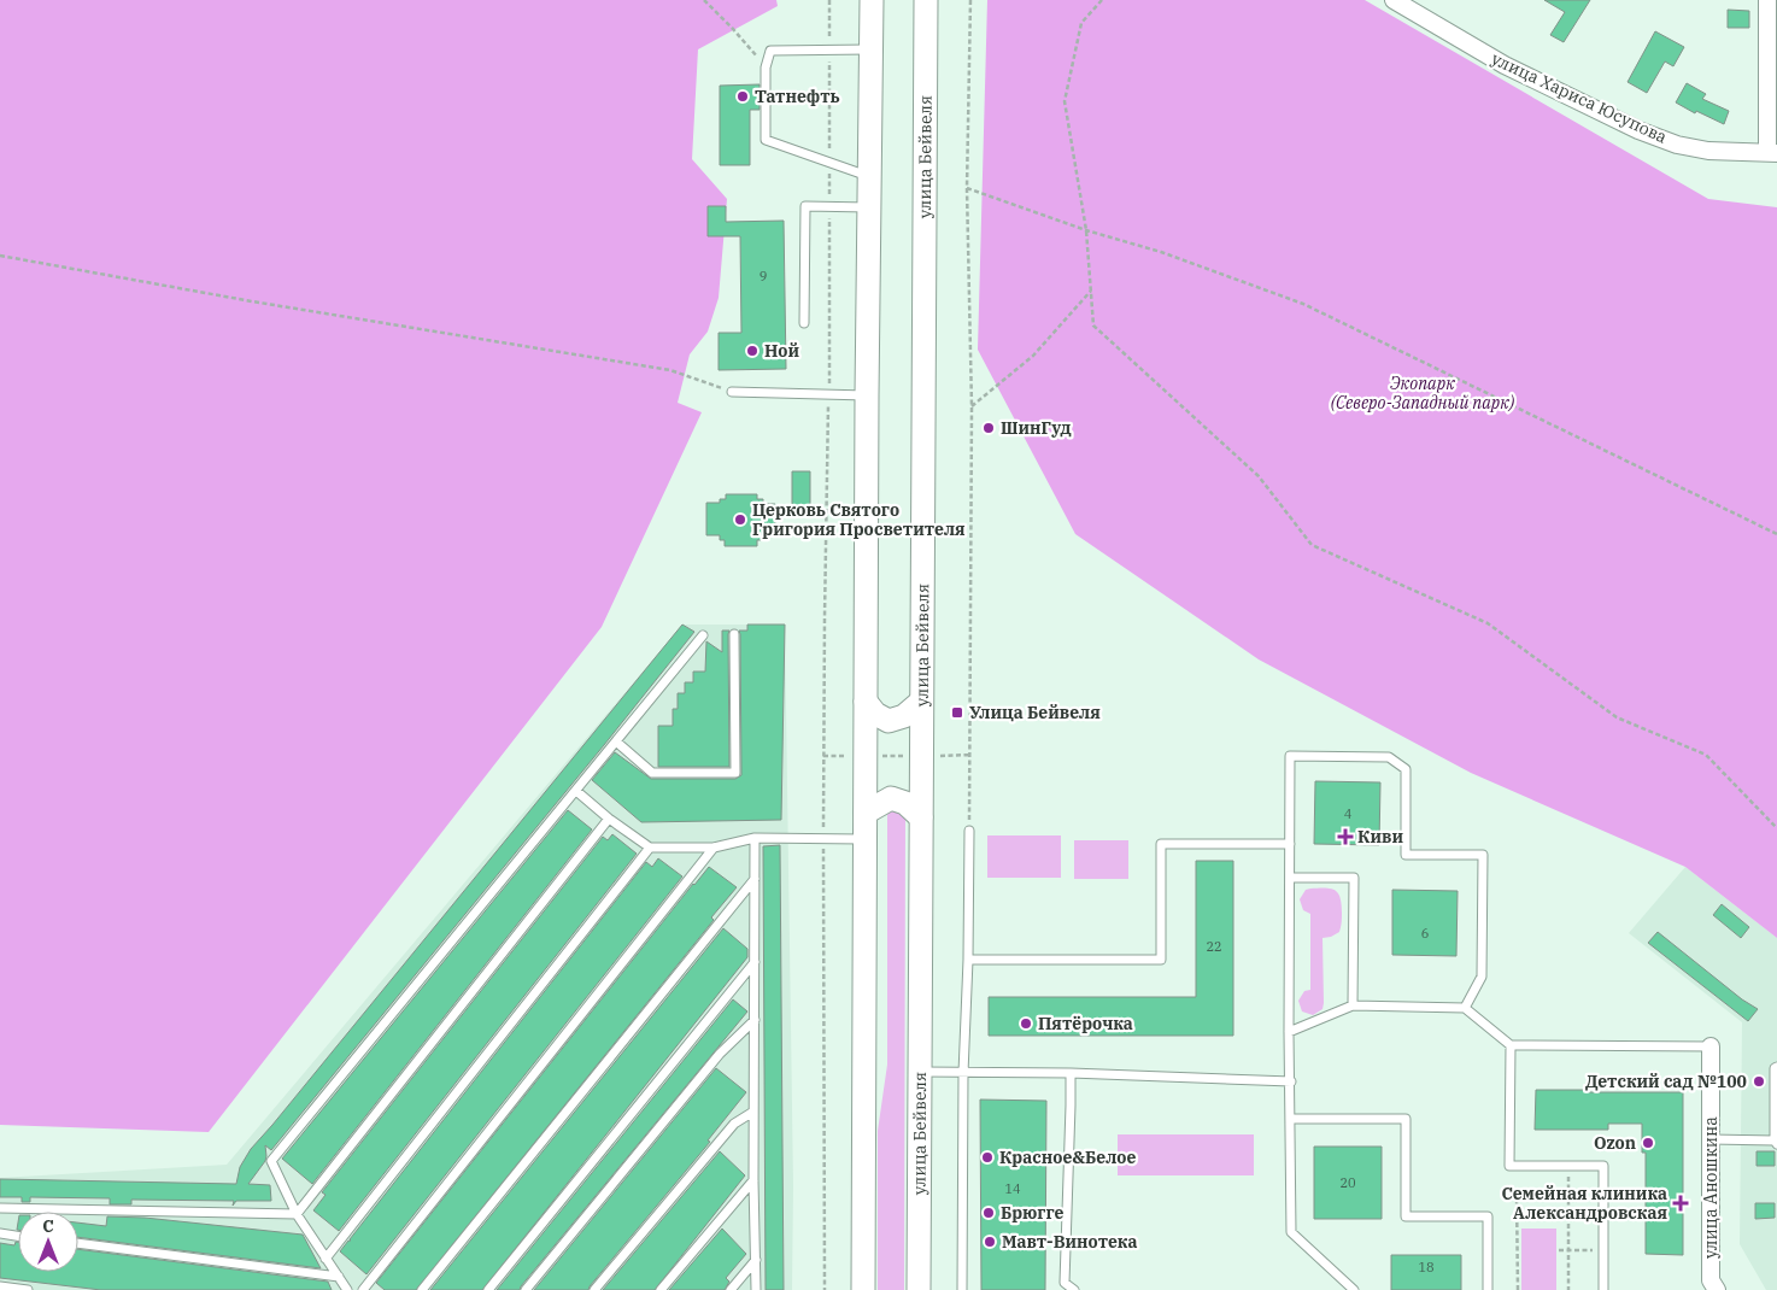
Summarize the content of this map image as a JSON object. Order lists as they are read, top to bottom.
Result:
{
  "streets": {
    "main road": ["улица Бейвеля"],
    "street": ["улица Хариса Юсупова", "улица Аношкина"]
  },
  "parks": ["Экопарк (Северо-Западный парк)"],
  "places": {
    "other": [
      "Татнефть",
      "Ной",
      "ШинГуд",
      "Церковь Святого Григория Просветителя",
      "Пятёрочка",
      "Детский сад №100",
      "Ozon",
      "Красное&Белое",
      "Брюгге",
      "Мавт-Винотека"
    ],
    "transit": ["Улица Бейвеля"],
    "health": ["Киви", "Семейная клиника Александровская"]
  },
  "house_numbers": [
    "9",
    "4",
    "6",
    "22",
    "20",
    "14",
    "18"
  ],
  "north": "top"
}
